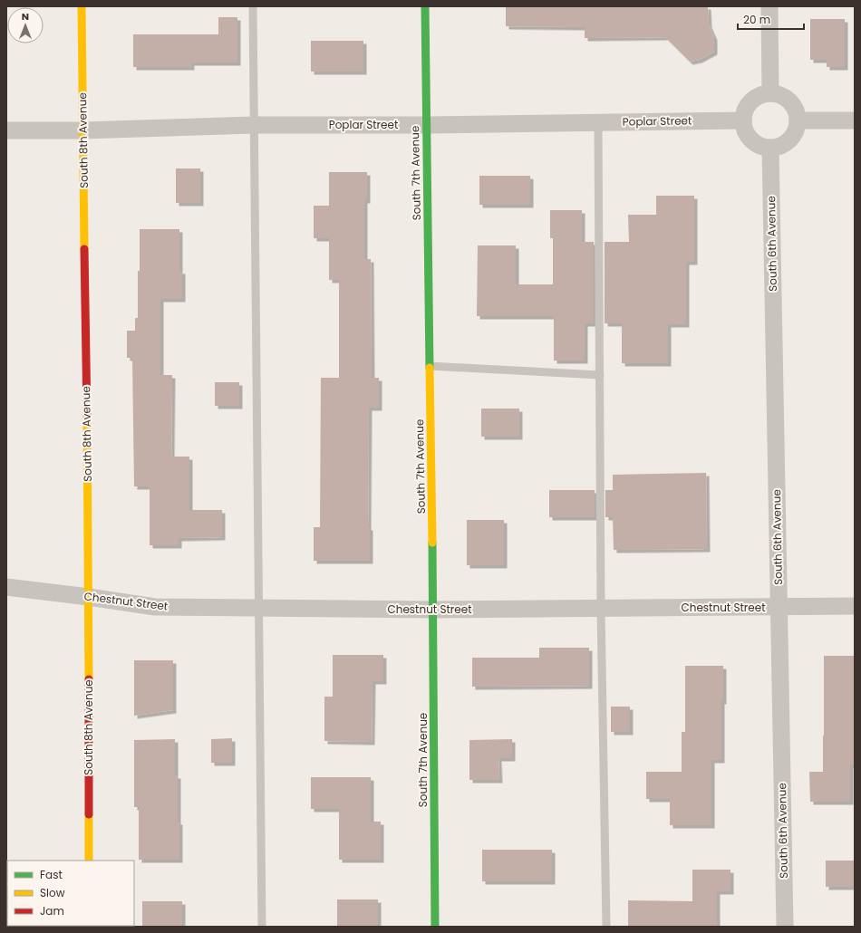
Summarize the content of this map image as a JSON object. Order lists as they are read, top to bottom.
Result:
{
  "streets": {
    "street": [
      "Poplar Street",
      "South 8th Avenue",
      "South 7th Avenue",
      "South 6th Avenue",
      "Chestnut Street"
    ]
  },
  "crossings": [
    ["Poplar Street", "South 8th Avenue"],
    ["Poplar Street", "South 7th Avenue"],
    ["Poplar Street", "South 6th Avenue"],
    ["South 8th Avenue", "Chestnut Street"],
    ["South 7th Avenue", "Chestnut Street"],
    ["South 6th Avenue", "Chestnut Street"]
  ],
  "legend": ["Fast", "Slow", "Jam"],
  "scale_bar": "20 m",
  "north": "top"
}
